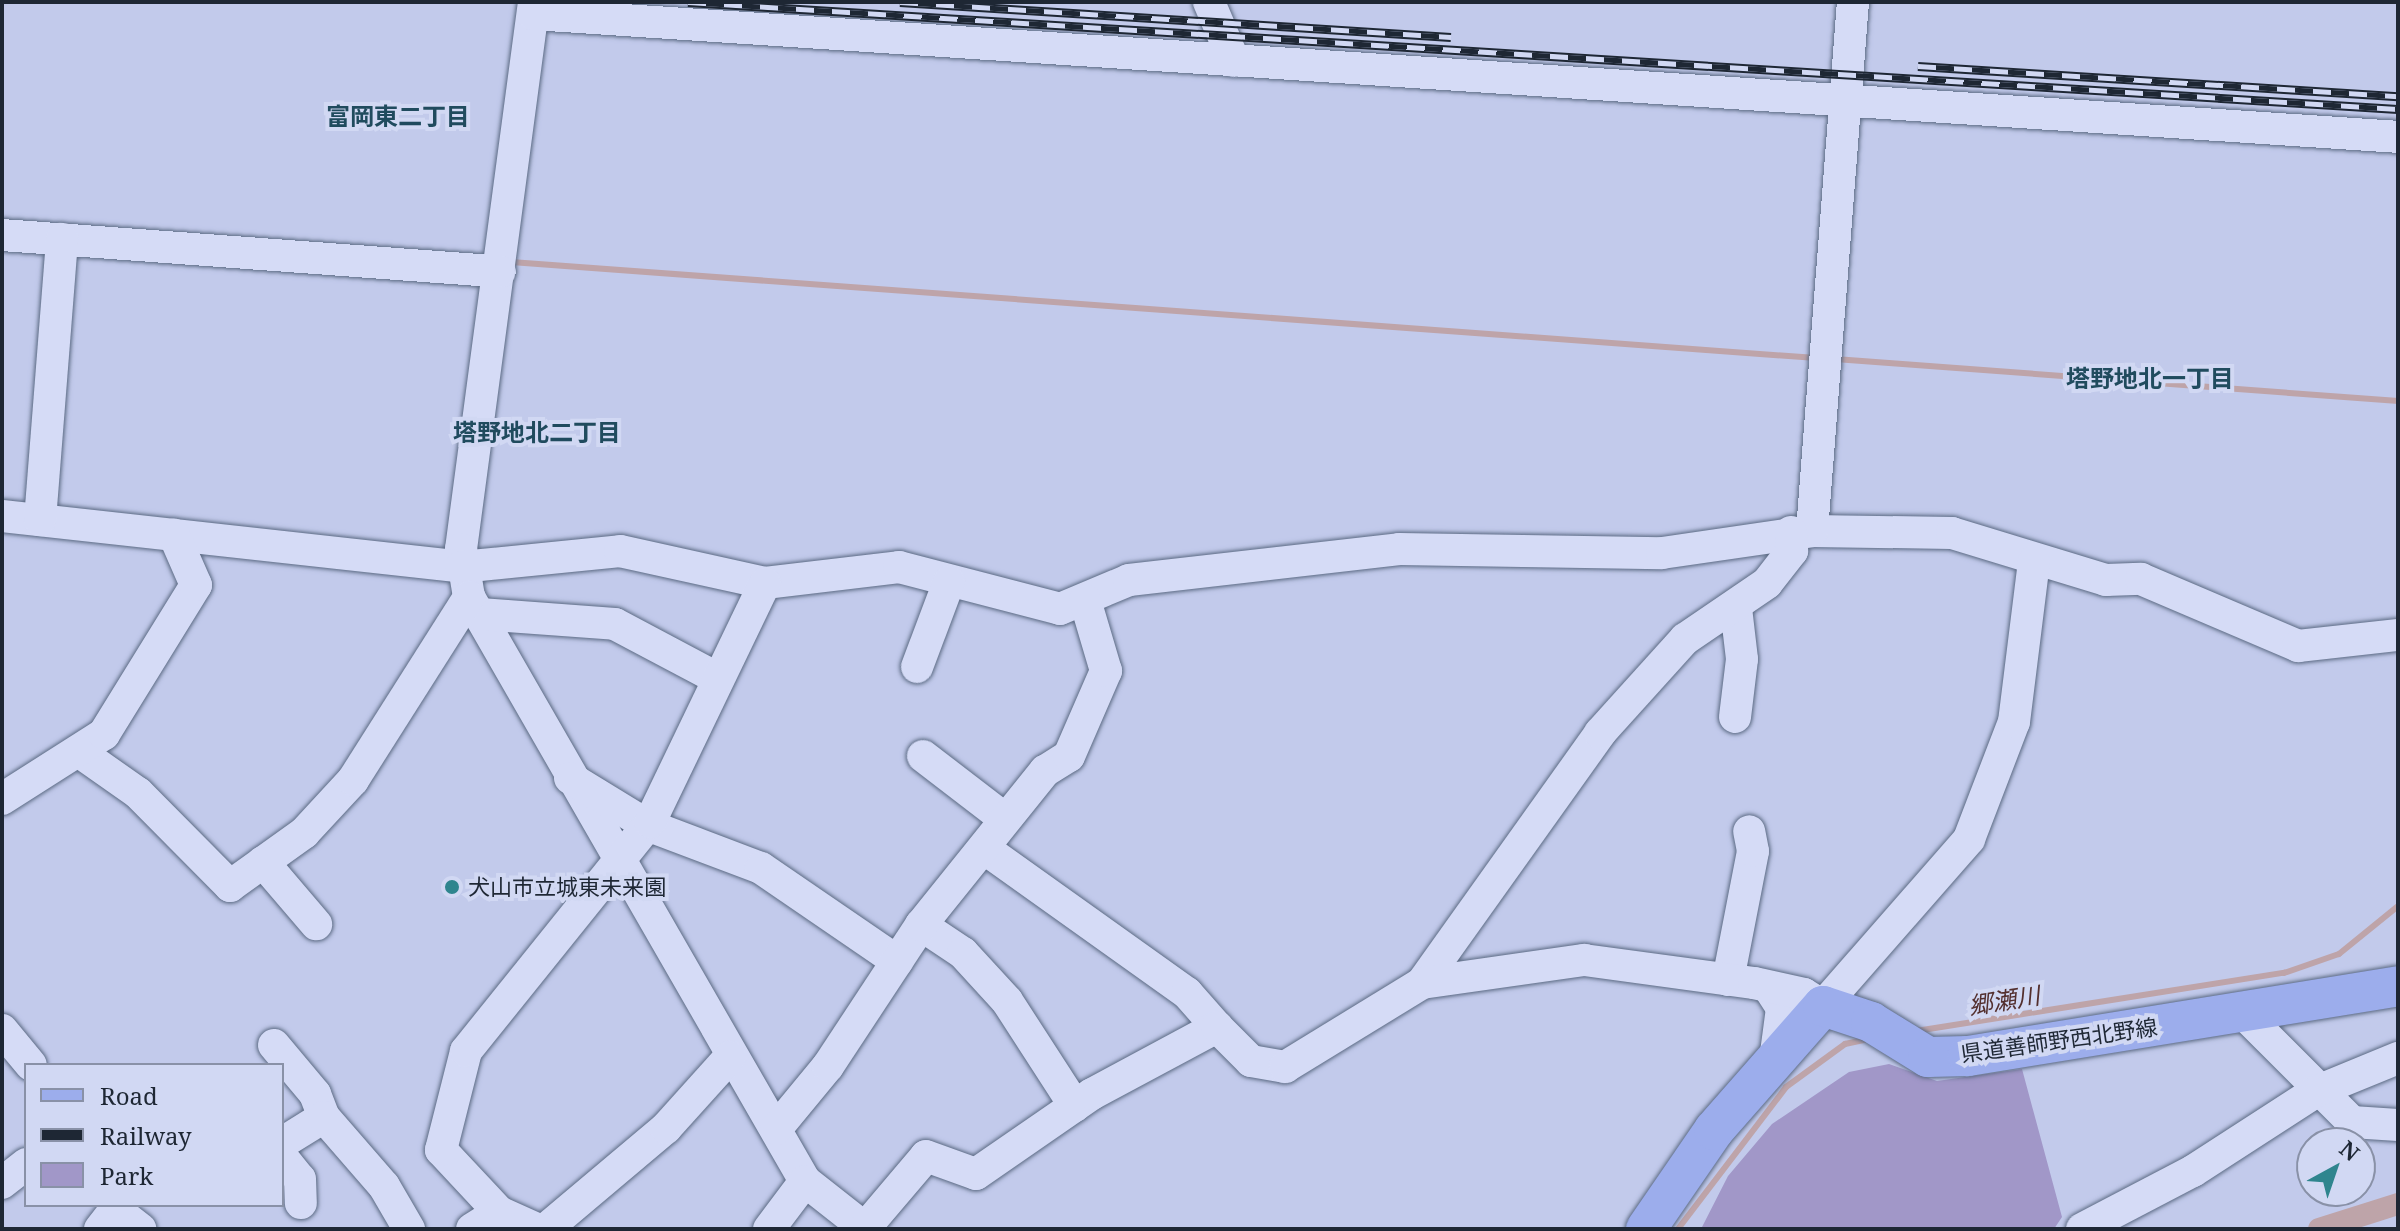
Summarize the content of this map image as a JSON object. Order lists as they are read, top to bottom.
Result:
{
  "streets": {
    "main road": ["県道善師野西北野線"]
  },
  "districts": ["富岡東二丁目", "塔野地北一丁目", "塔野地北二丁目"],
  "water": ["郷瀬川"],
  "places": ["犬山市立城東未来園"],
  "legend": ["Road", "Railway", "Park"],
  "north": "top right"
}
